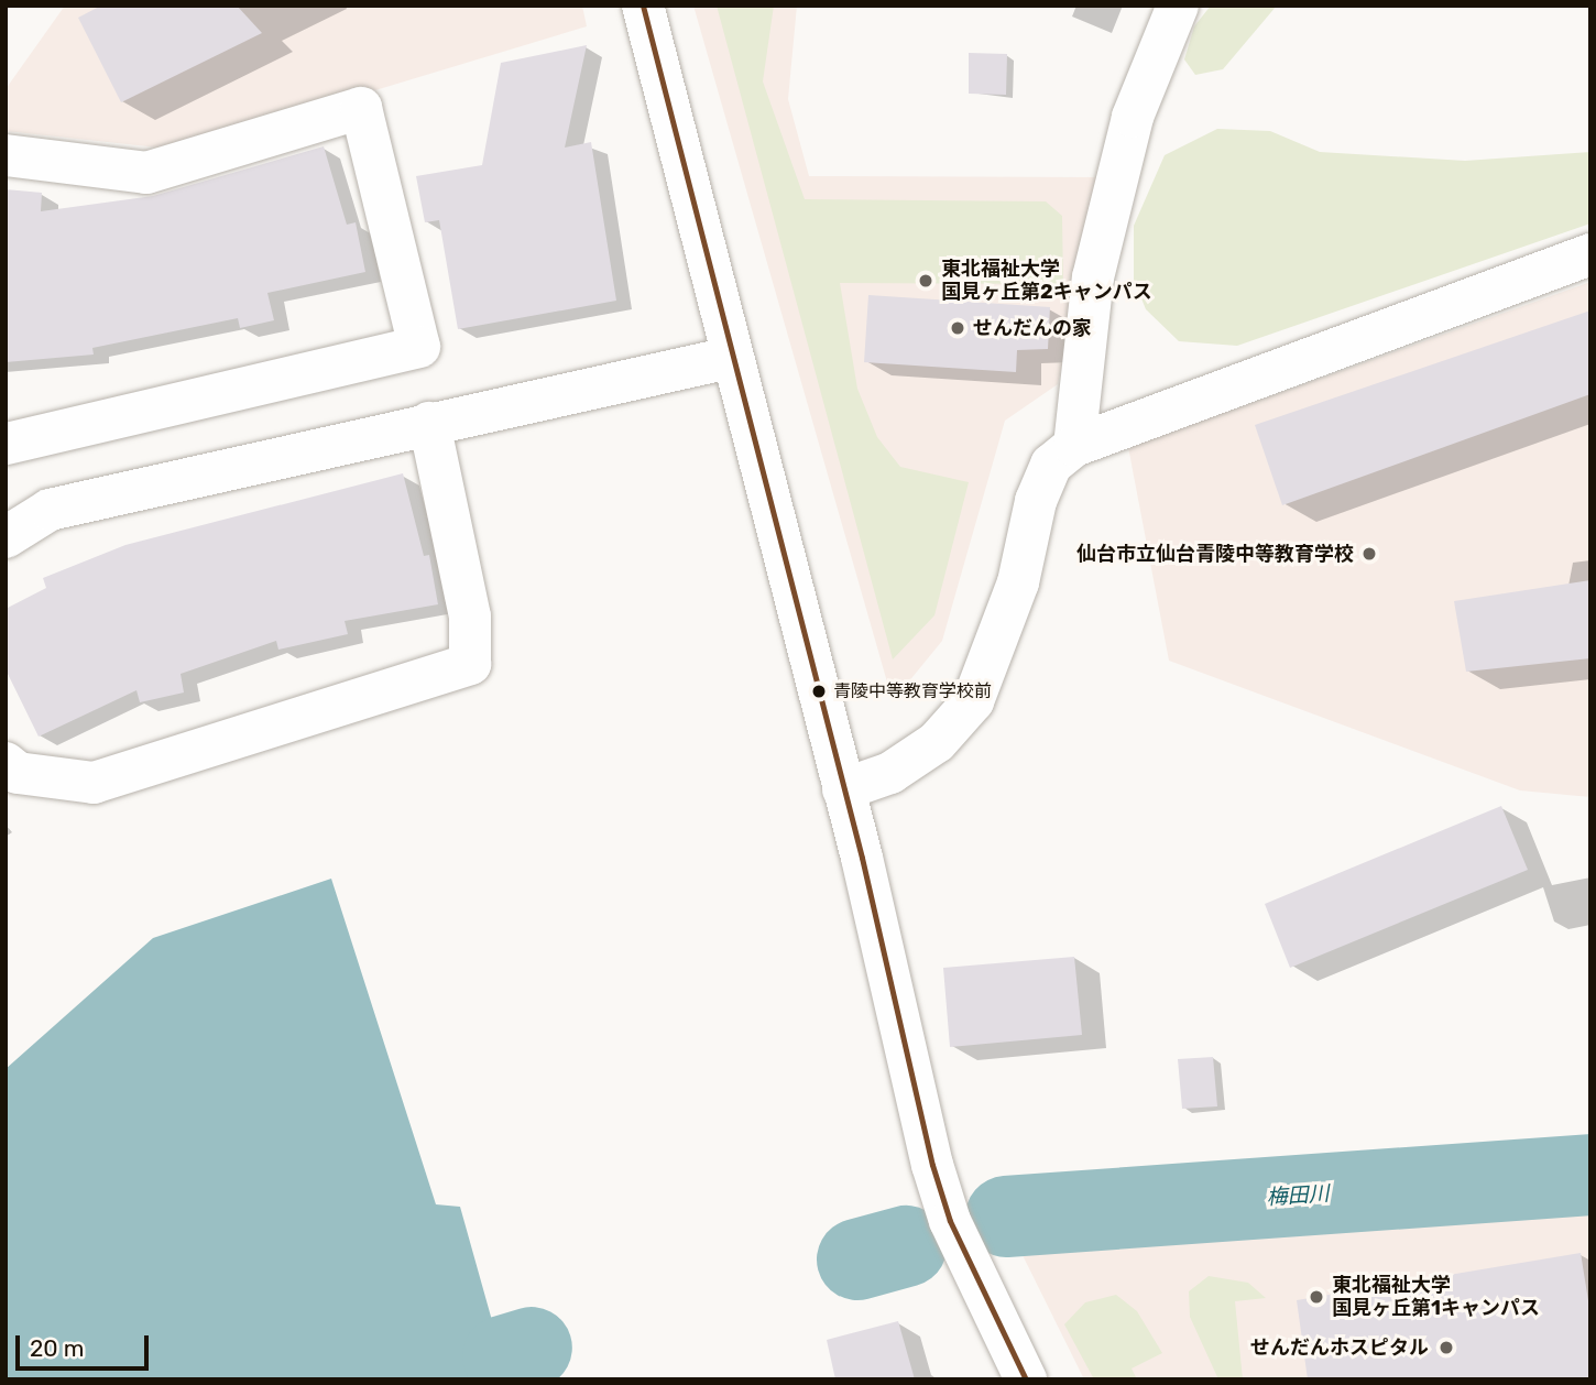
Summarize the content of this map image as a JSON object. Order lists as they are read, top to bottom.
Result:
{
  "water": ["梅田川"],
  "places": [
    "東北福祉大学 国見ヶ丘第2キャンパス",
    "せんだんの家",
    "仙台市立仙台青陵中等教育学校",
    "青陵中等教育学校前",
    "東北福祉大学 国見ヶ丘第1キャンパス",
    "せんだんホスピタル"
  ],
  "scale_bar": "20 m"
}
